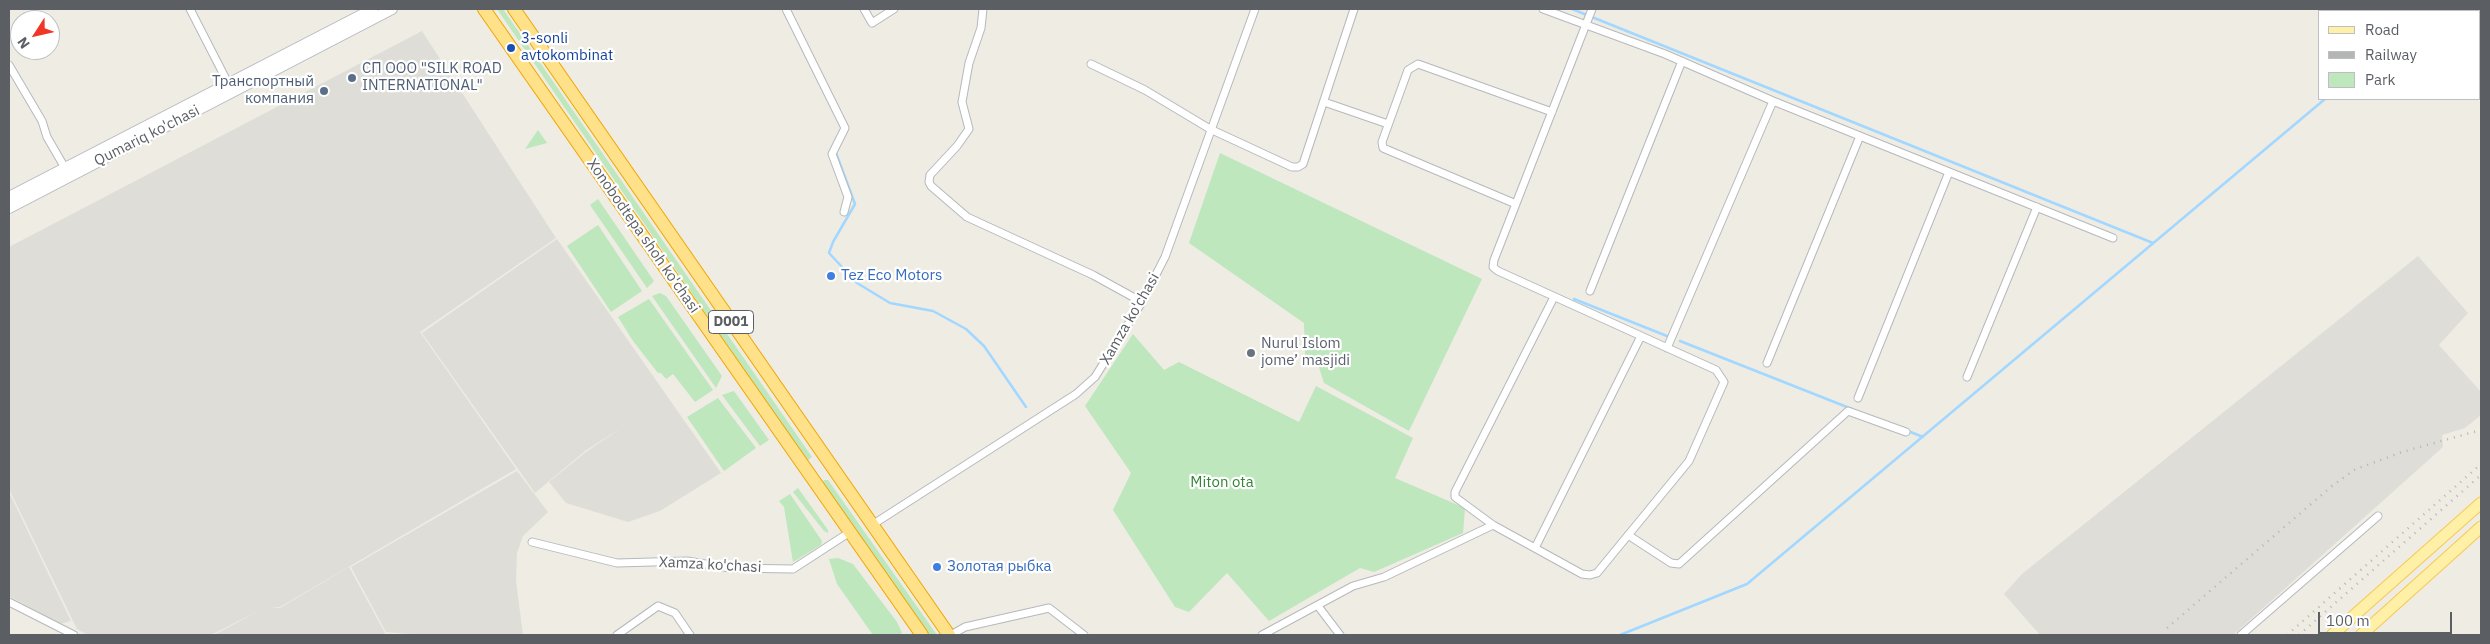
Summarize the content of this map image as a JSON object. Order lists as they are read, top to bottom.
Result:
{
  "streets": {
    "highway": ["Xonobodtepa shoh ko'chasi", "D001"],
    "main road": ["Qumariq ko'chasi"],
    "street": ["Xamza ko'chasi"]
  },
  "crossings": [
    ["Xonobodtepa shoh ko'chasi", "Xamza ko'chasi"]
  ],
  "parks": ["Miton ota"],
  "places": [
    "3-sonli avtokombinat",
    "СП ООО \"SILK ROAD INTERNATIONAL\"",
    "Транспортный компания",
    "Tez Eco Motors",
    "Nurul Islom jome’ masjidi",
    "Золотая рыбка"
  ],
  "legend": ["Road", "Railway", "Park"],
  "scale_bar": "100 m",
  "north": "bottom left"
}
